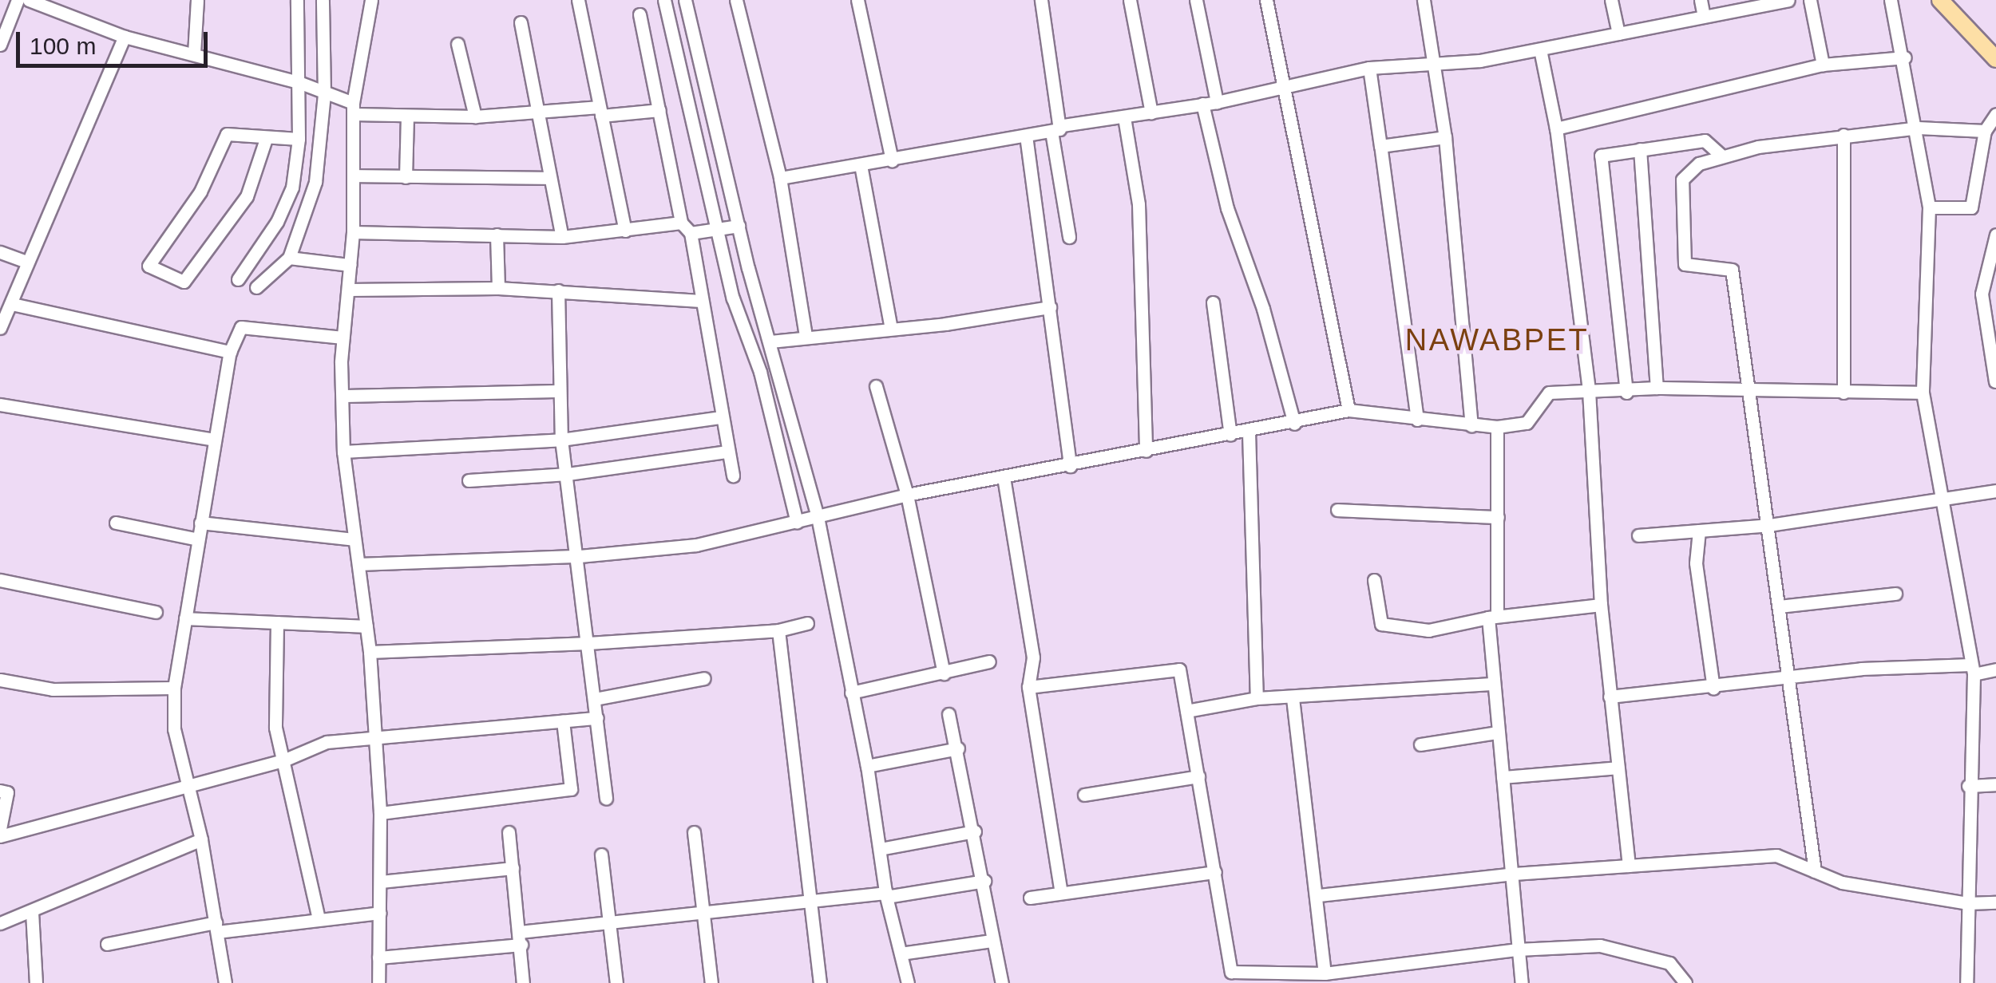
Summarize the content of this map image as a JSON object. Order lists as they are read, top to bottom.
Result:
{
  "districts": ["NAWABPET"],
  "scale_bar": "100 m"
}
